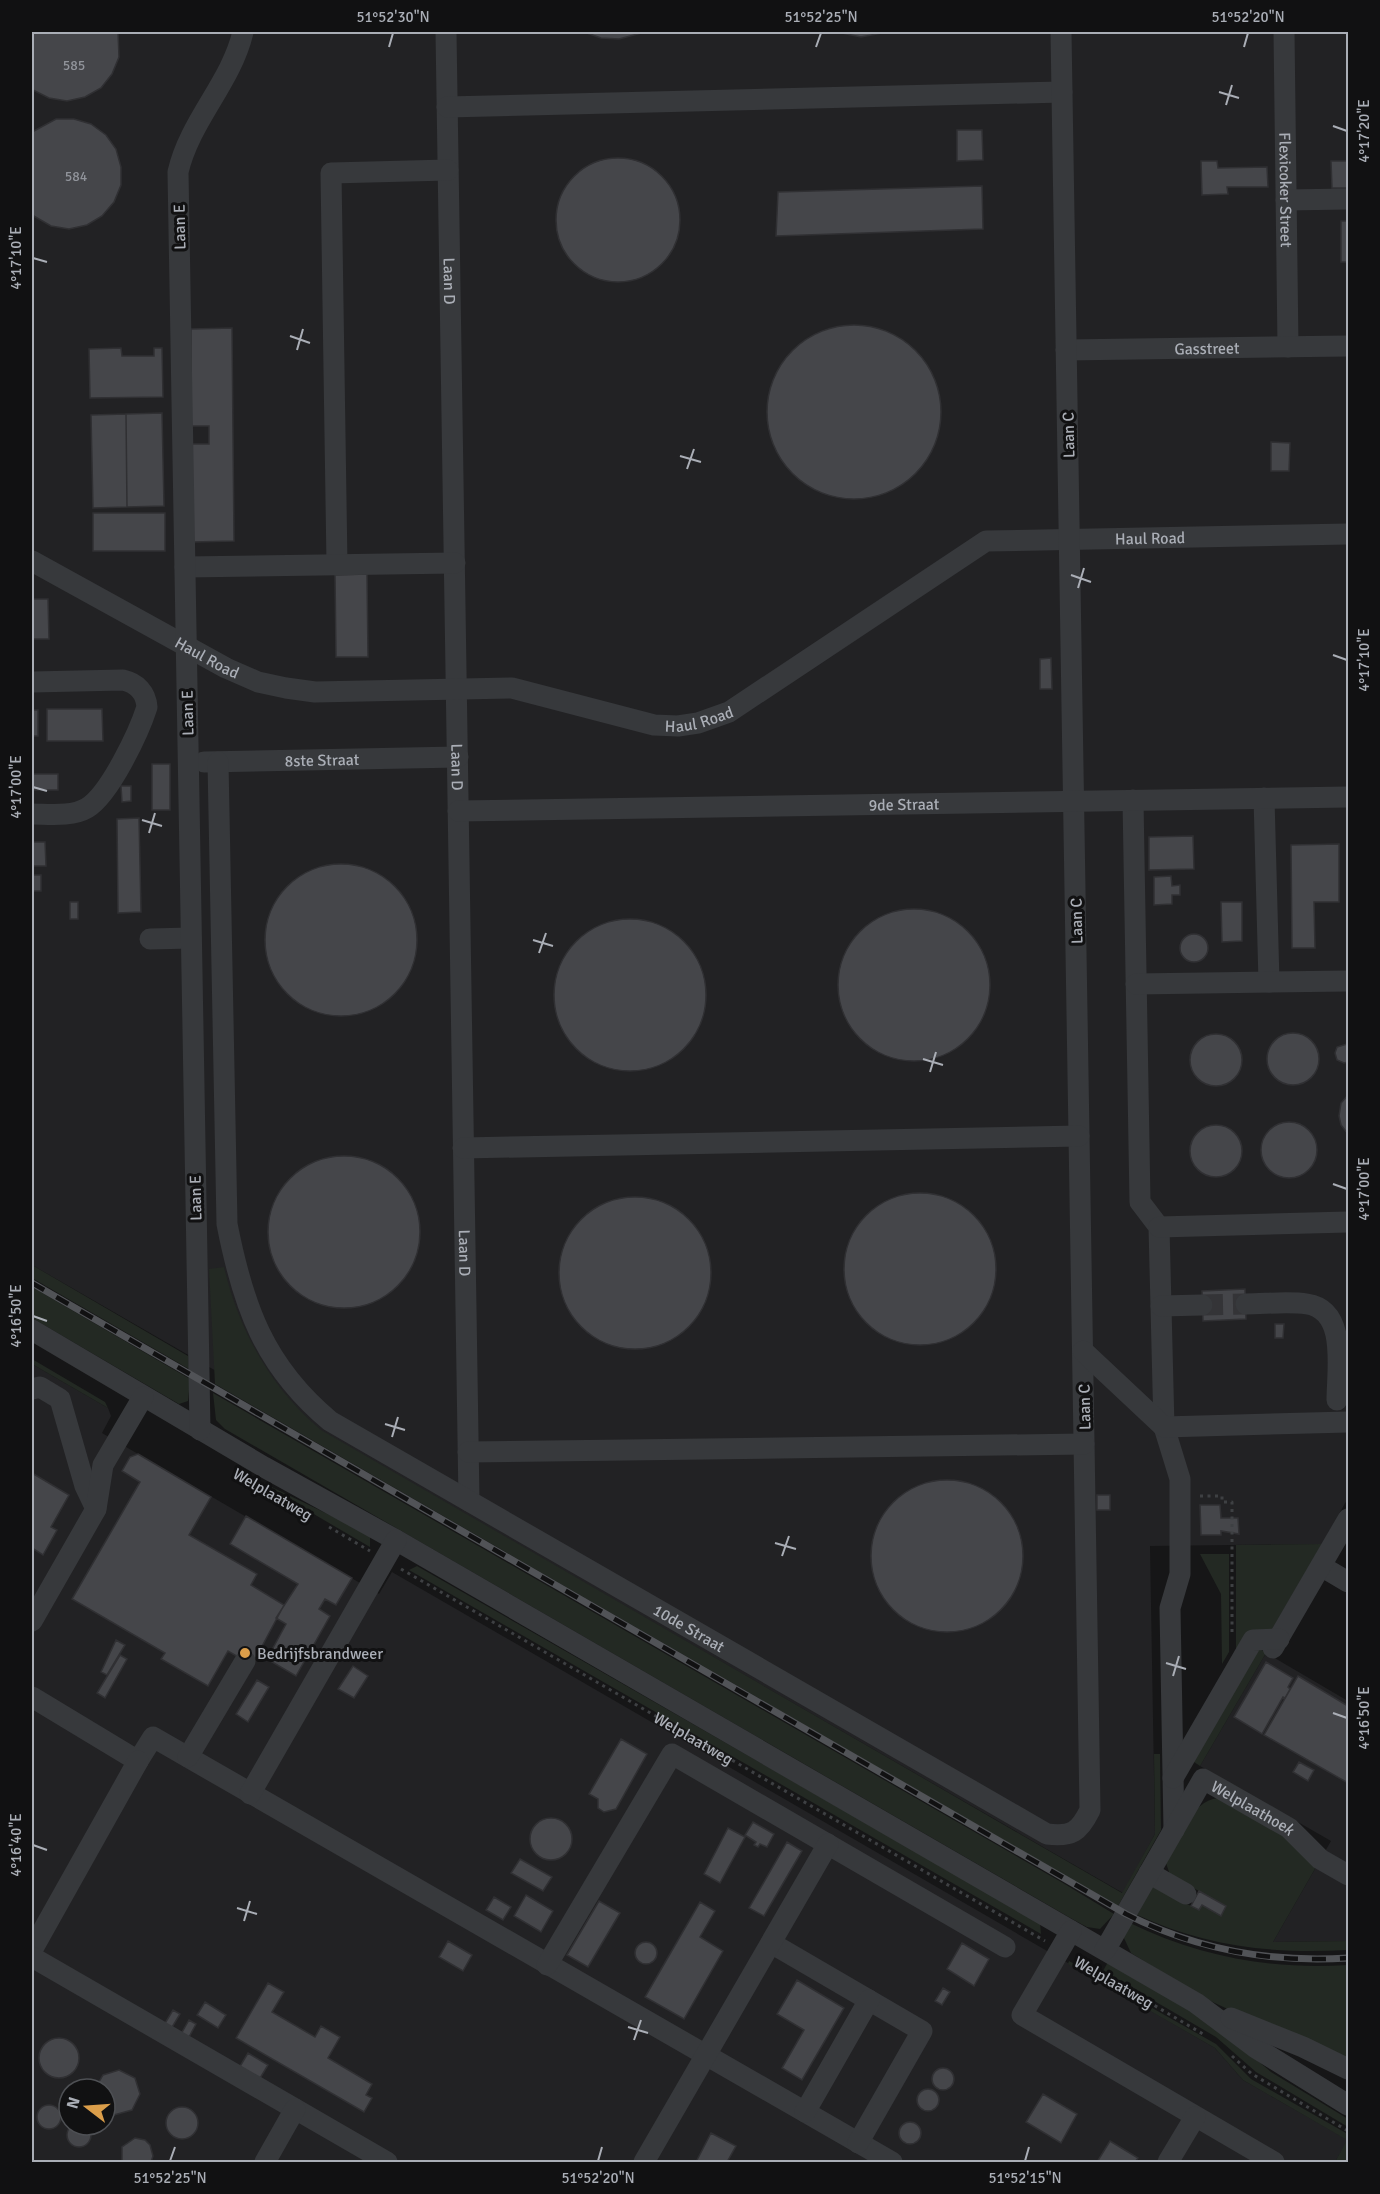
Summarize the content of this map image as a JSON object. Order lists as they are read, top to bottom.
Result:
{
  "streets": {
    "street": [
      "Flexicoker Street",
      "Laan E",
      "Laan D",
      "Gasstreet",
      "Laan C",
      "Haul Road",
      "8ste Straat",
      "9de Straat",
      "Welplaatweg",
      "10de Straat",
      "Welplaathoek"
    ]
  },
  "crossings": [
    ["Flexicoker Street", "Gasstreet"],
    ["Laan E", "Haul Road"],
    ["Laan E", "8ste Straat"],
    ["Laan E", "Welplaatweg"],
    ["Laan D", "Haul Road"],
    ["Laan D", "8ste Straat"],
    ["Laan D", "9de Straat"],
    ["Laan D", "10de Straat"],
    ["Gasstreet", "Laan C"],
    ["Laan C", "Haul Road"],
    ["Laan C", "9de Straat"],
    ["Laan C", "10de Straat"],
    ["8ste Straat", "10de Straat"],
    ["Welplaatweg", "Welplaathoek"]
  ],
  "places": ["Bedrijfsbrandweer"],
  "house_numbers": ["585", "584"],
  "north": "left",
  "coordinates": [
    "51°52'30\"N",
    "51°52'25\"N",
    "51°52'20\"N",
    "4°17'20\"E",
    "4°17'10\"E",
    "4°17'00\"E",
    "4°16'50\"E",
    "4°16'40\"E",
    "51°52'15\"N"
  ]
}
